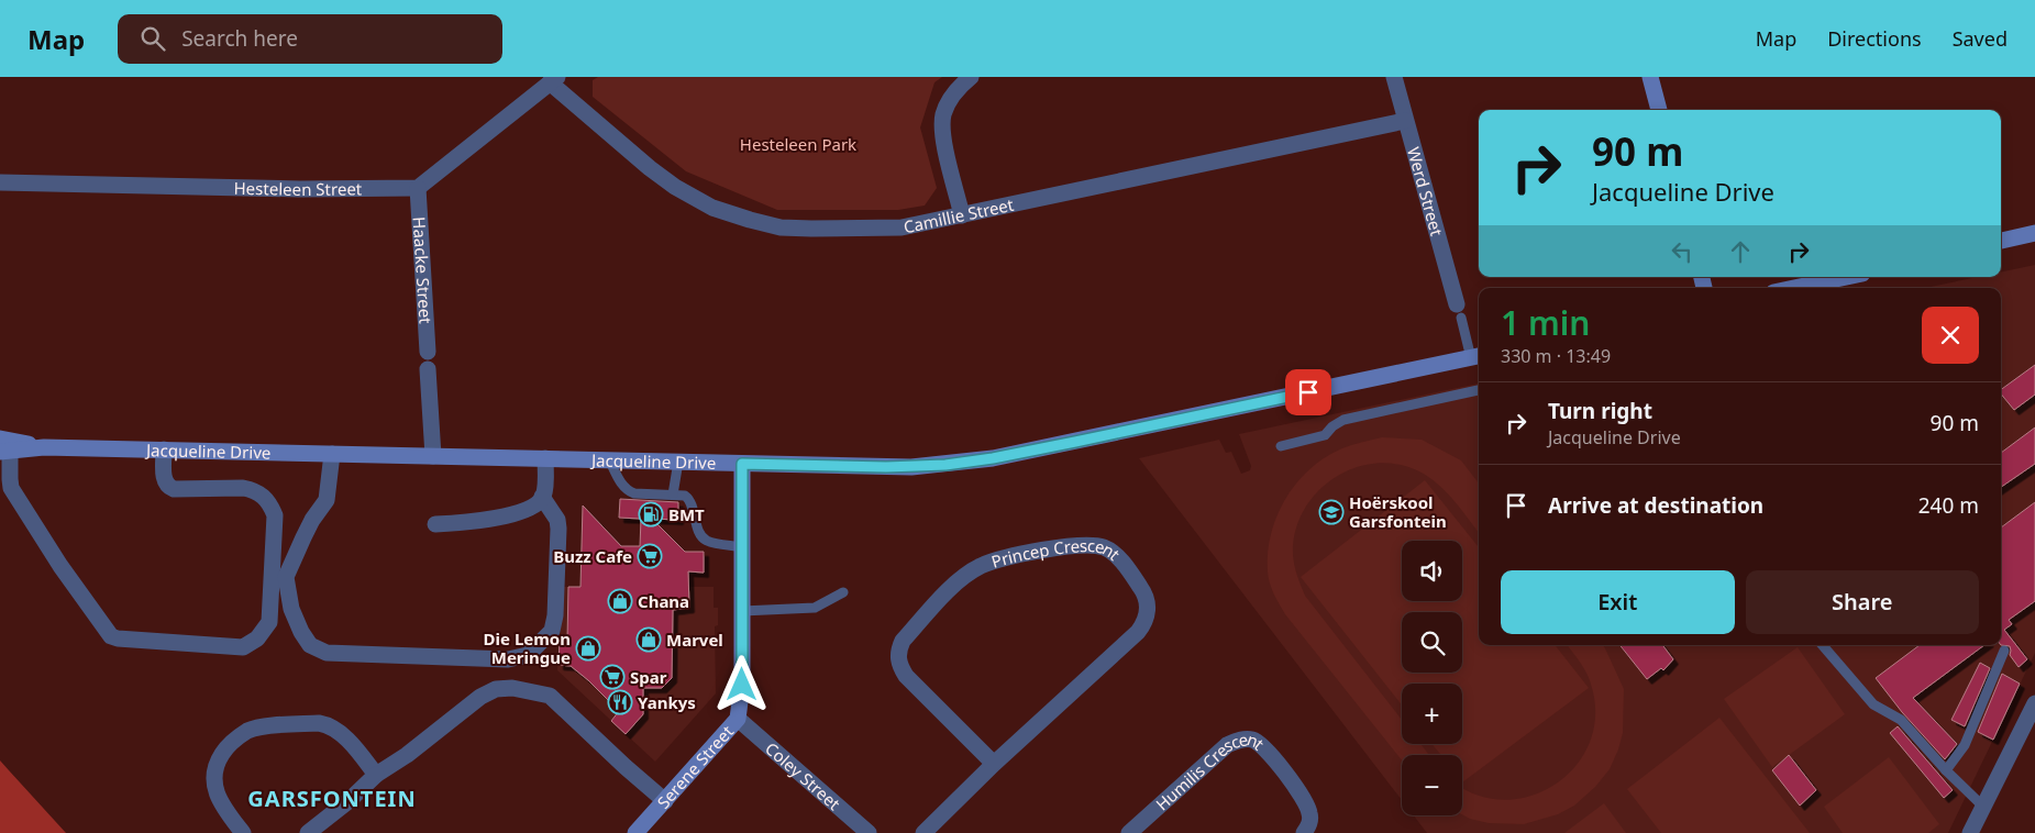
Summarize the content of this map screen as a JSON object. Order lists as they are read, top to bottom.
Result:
{
  "streets": {
    "street": [
      "Hesteleen Street",
      "Werd Street",
      "Camillie Street",
      "Haacke Street",
      "Jacqueline Drive",
      "Princep Crescent",
      "Serene Street",
      "Coley Street",
      "Humilis Crescent"
    ]
  },
  "crossings": [
    ["Hesteleen Street", "Haacke Street"],
    ["Werd Street", "Camillie Street"],
    ["Jacqueline Drive", "Serene Street"],
    ["Serene Street", "Coley Street"]
  ],
  "districts": ["GARSFONTEIN"],
  "parks": ["Hesteleen Park"],
  "places": {
    "school or university": ["Hoërskool Garsfontein"],
    "fuel station": ["BMT"],
    "supermarket": ["Buzz Cafe", "Spar"],
    "shop": ["Chana", "Marvel", "Die Lemon Meringue"],
    "restaurant": ["Yankys"]
  },
  "page": {
    "header": "Map",
    "search": "Search here",
    "nav": ["Map", "Directions", "Saved"],
    "turn": ["90 m", "Jacqueline Drive"],
    "heading": ["1 min", "330 m · 13:49"],
    "list": [
      {
        "name": "Turn right",
        "note": "Jacqueline Drive",
        "value": "90 m"
      },
      {
        "name": "Arrive at destination",
        "value": "240 m"
      }
    ],
    "map_buttons": ["+", "−"],
    "buttons": ["Exit", "Share"]
  }
}
